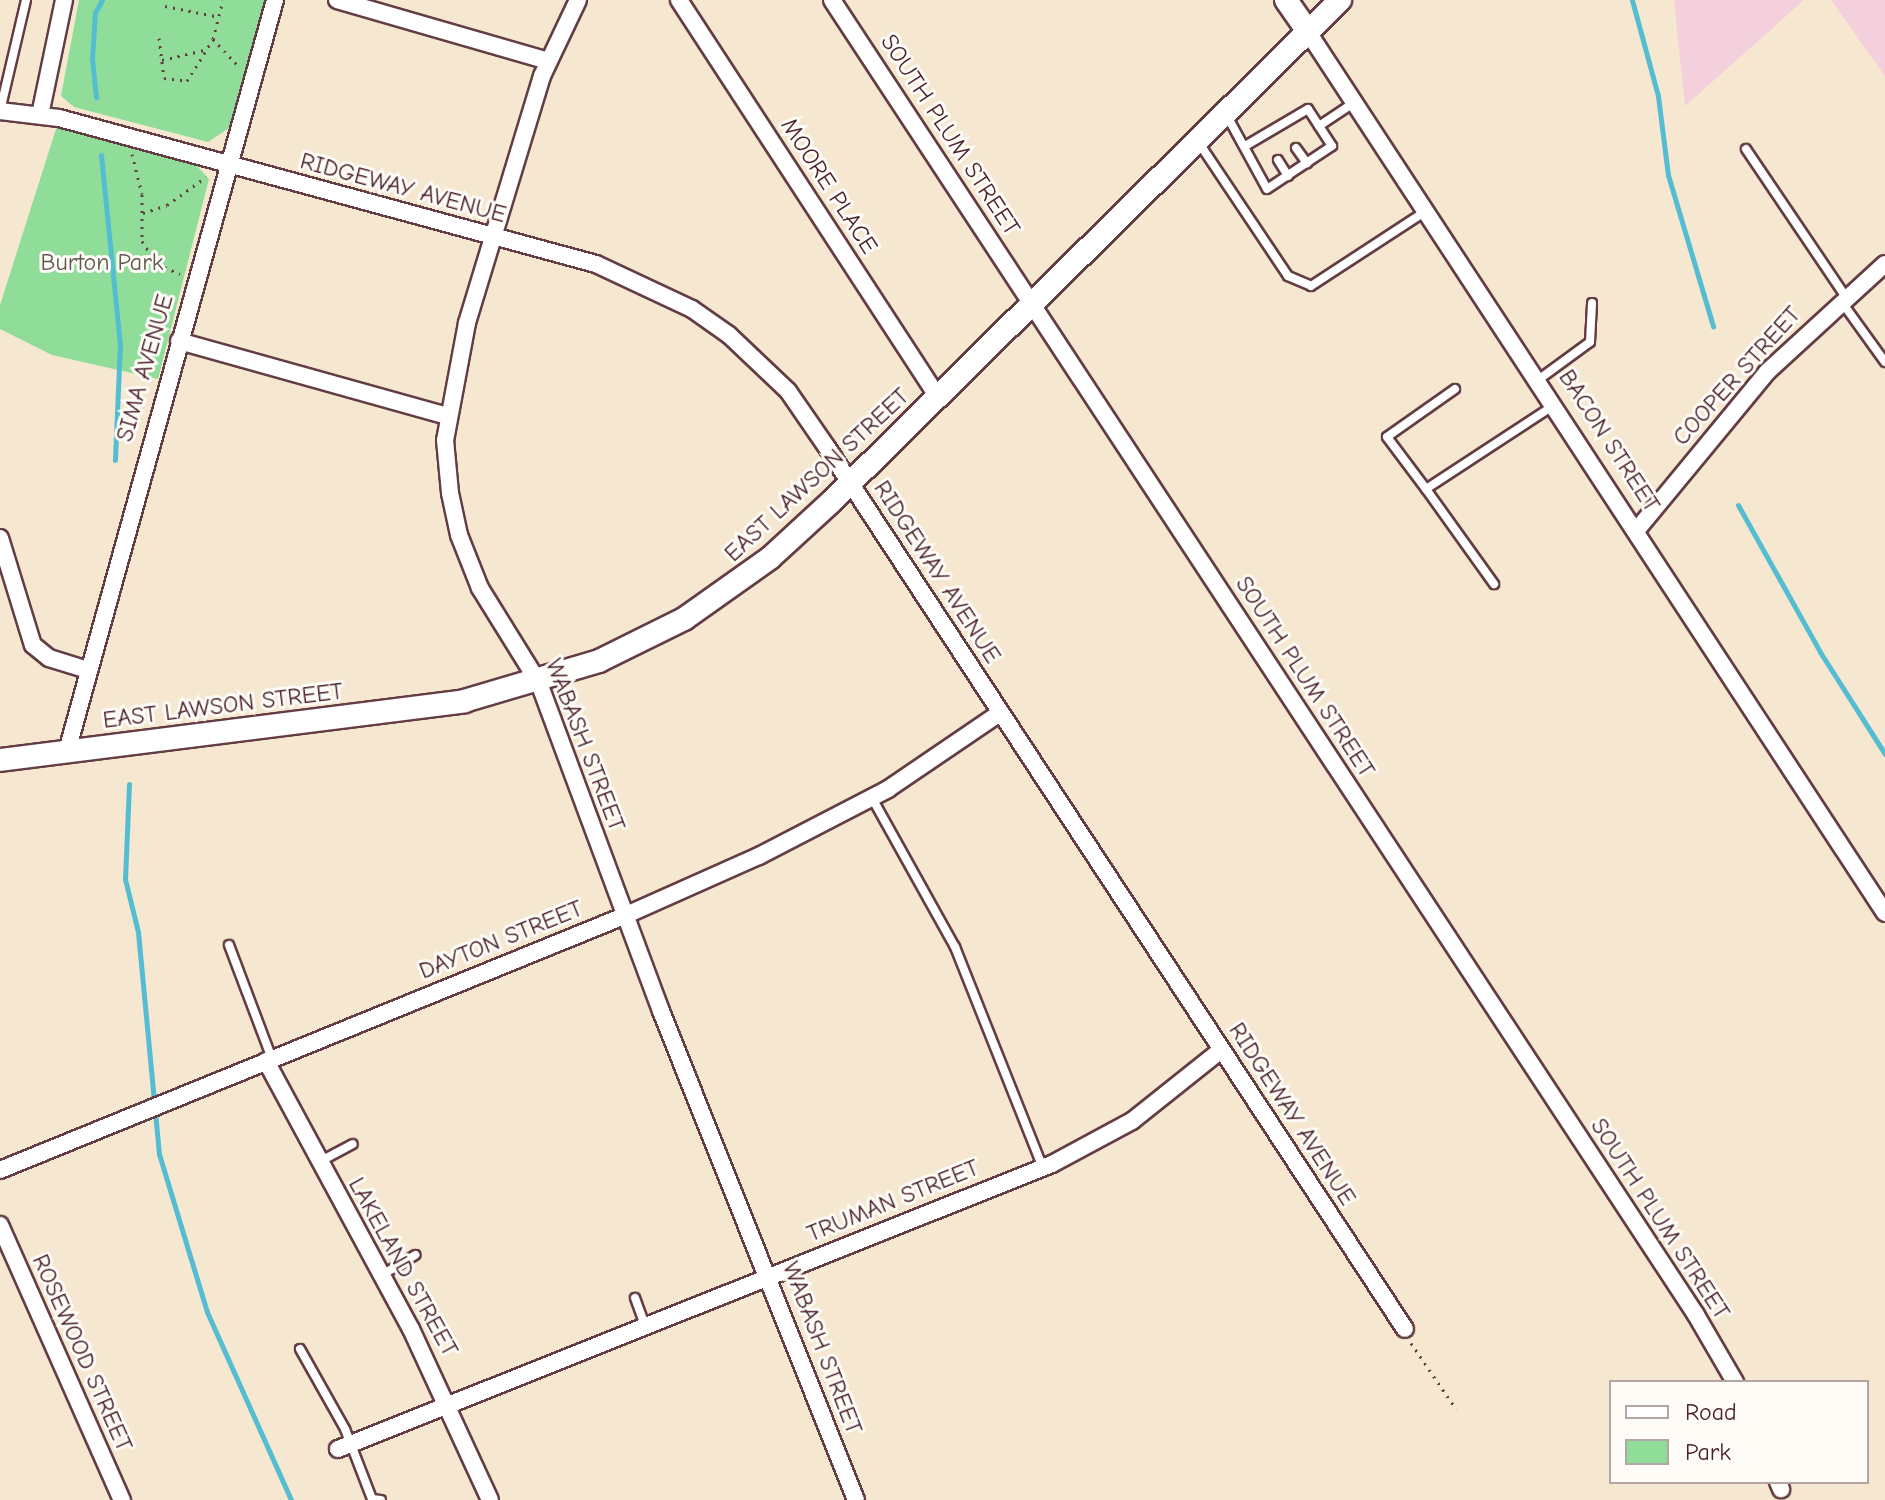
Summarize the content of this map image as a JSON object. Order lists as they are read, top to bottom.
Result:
{
  "streets": {
    "street": [
      "SOUTH PLUM STREET",
      "MOORE PLACE",
      "RIDGEWAY AVENUE",
      "SIMA AVENUE",
      "COOPER STREET",
      "BACON STREET",
      "EAST LAWSON STREET",
      "WABASH STREET",
      "DAYTON STREET",
      "TRUMAN STREET",
      "LAKELAND STREET",
      "ROSEWOOD STREET"
    ]
  },
  "crossings": [
    ["SOUTH PLUM STREET", "EAST LAWSON STREET"],
    ["MOORE PLACE", "EAST LAWSON STREET"],
    ["RIDGEWAY AVENUE", "SIMA AVENUE"],
    ["RIDGEWAY AVENUE", "EAST LAWSON STREET"],
    ["RIDGEWAY AVENUE", "WABASH STREET"],
    ["RIDGEWAY AVENUE", "DAYTON STREET"],
    ["RIDGEWAY AVENUE", "TRUMAN STREET"],
    ["SIMA AVENUE", "EAST LAWSON STREET"],
    ["COOPER STREET", "BACON STREET"],
    ["BACON STREET", "EAST LAWSON STREET"],
    ["EAST LAWSON STREET", "WABASH STREET"],
    ["WABASH STREET", "DAYTON STREET"],
    ["WABASH STREET", "TRUMAN STREET"],
    ["DAYTON STREET", "LAKELAND STREET"],
    ["TRUMAN STREET", "LAKELAND STREET"]
  ],
  "parks": ["Burton Park"],
  "legend": ["Road", "Park"]
}
